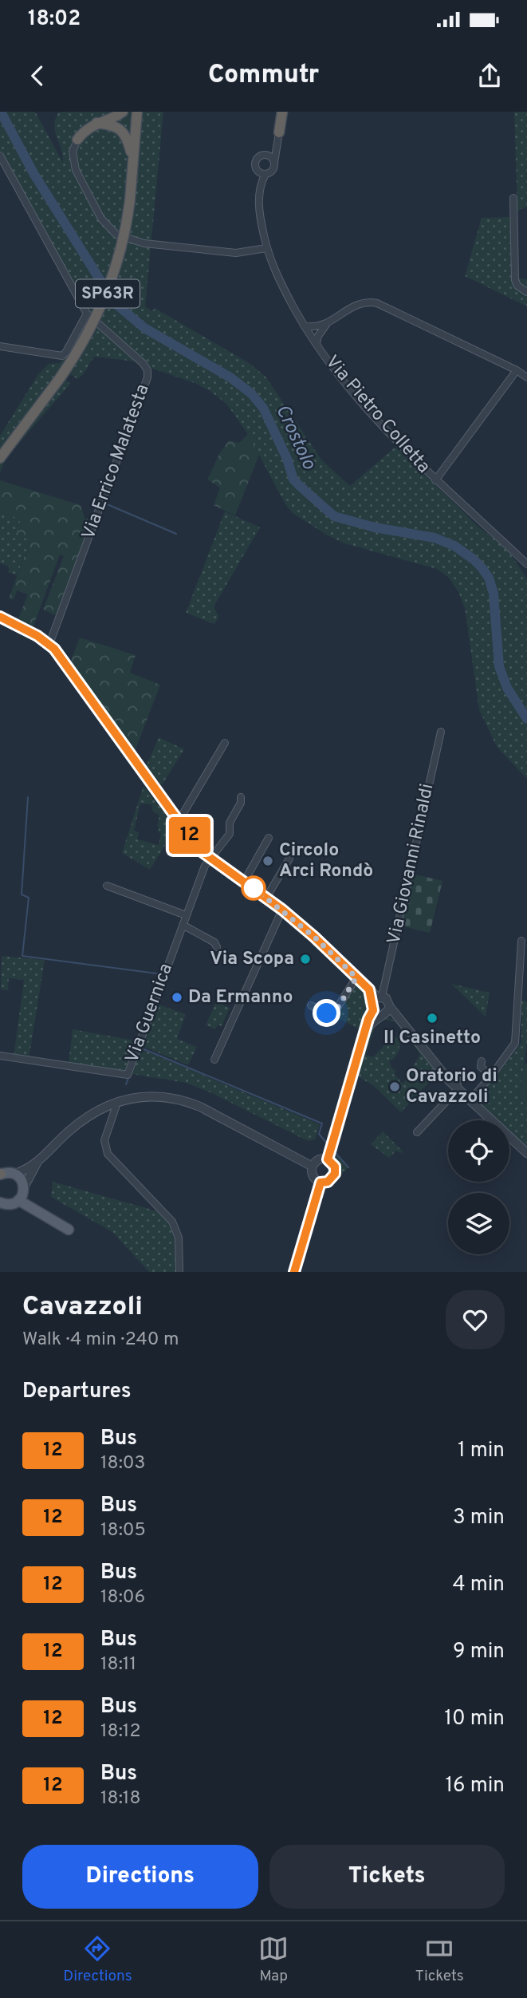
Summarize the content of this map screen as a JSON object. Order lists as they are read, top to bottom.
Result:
{
  "streets": {
    "highway": ["SP63R"],
    "street": [
      "Via Pietro Colletta",
      "Via Errico Malatesta",
      "Via Giovanni Rinaldi",
      "Via Guernica"
    ]
  },
  "water": ["Crostolo"],
  "places": [
    "Circolo Arci Rondò",
    "Via Scopa",
    "Da Ermanno",
    "Il Casinetto",
    "Oratorio di Cavazzoli"
  ],
  "lines": ["bus line 12"],
  "page": {
    "status": "18:02",
    "header": "Commutr",
    "on_map": "12",
    "heading": [
      ["Cavazzoli", "Walk · 4 min · 240 m"],
      "Departures"
    ],
    "list": [
      {
        "mark": "12",
        "name": "Bus",
        "note": "18:03",
        "value": "1 min"
      },
      {
        "mark": "12",
        "name": "Bus",
        "note": "18:05",
        "value": "3 min"
      },
      {
        "mark": "12",
        "name": "Bus",
        "note": "18:06",
        "value": "4 min"
      },
      {
        "mark": "12",
        "name": "Bus",
        "note": "18:11",
        "value": "9 min"
      },
      {
        "mark": "12",
        "name": "Bus",
        "note": "18:12",
        "value": "10 min"
      },
      {
        "mark": "12",
        "name": "Bus",
        "note": "18:18",
        "value": "16 min"
      }
    ],
    "buttons": ["Directions", "Tickets"],
    "tabs": ["Directions", "Map", "Tickets"]
  }
}
